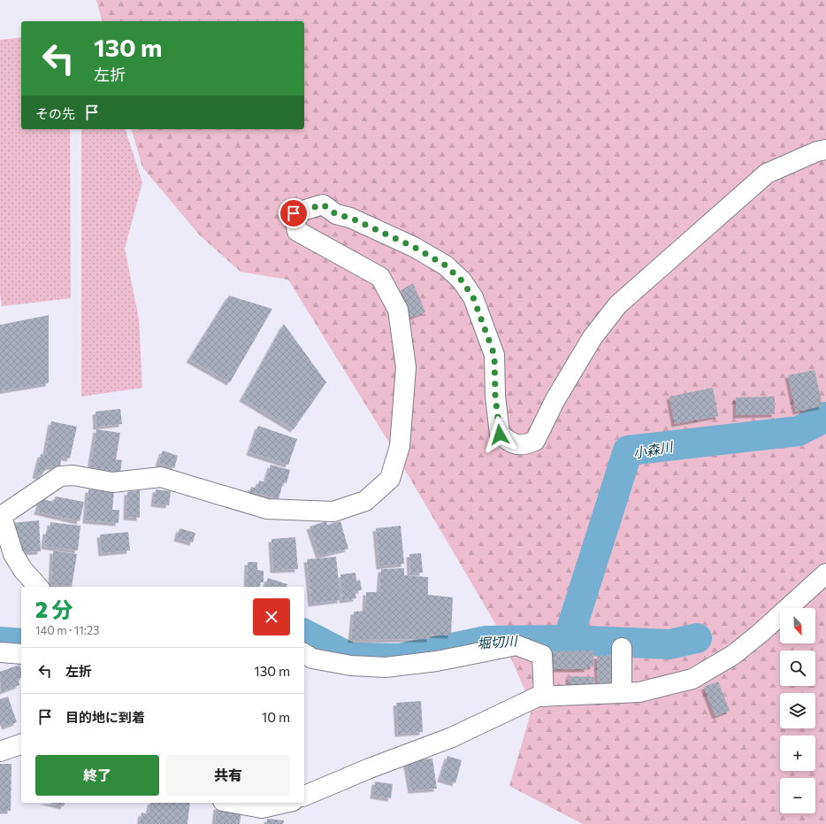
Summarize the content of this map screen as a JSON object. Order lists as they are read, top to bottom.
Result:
{
  "water": ["小森川", "堀切川"],
  "north": "bottom",
  "page": {
    "turn": ["130 m", "左折"],
    "then": "その先",
    "heading": ["2 分", "140 m · 11:23"],
    "map_buttons": ["+", "−"],
    "list": [
      {
        "name": "左折",
        "value": "130 m"
      },
      {
        "name": "目的地に到着",
        "value": "10 m"
      }
    ],
    "buttons": ["終了", "共有"]
  }
}
